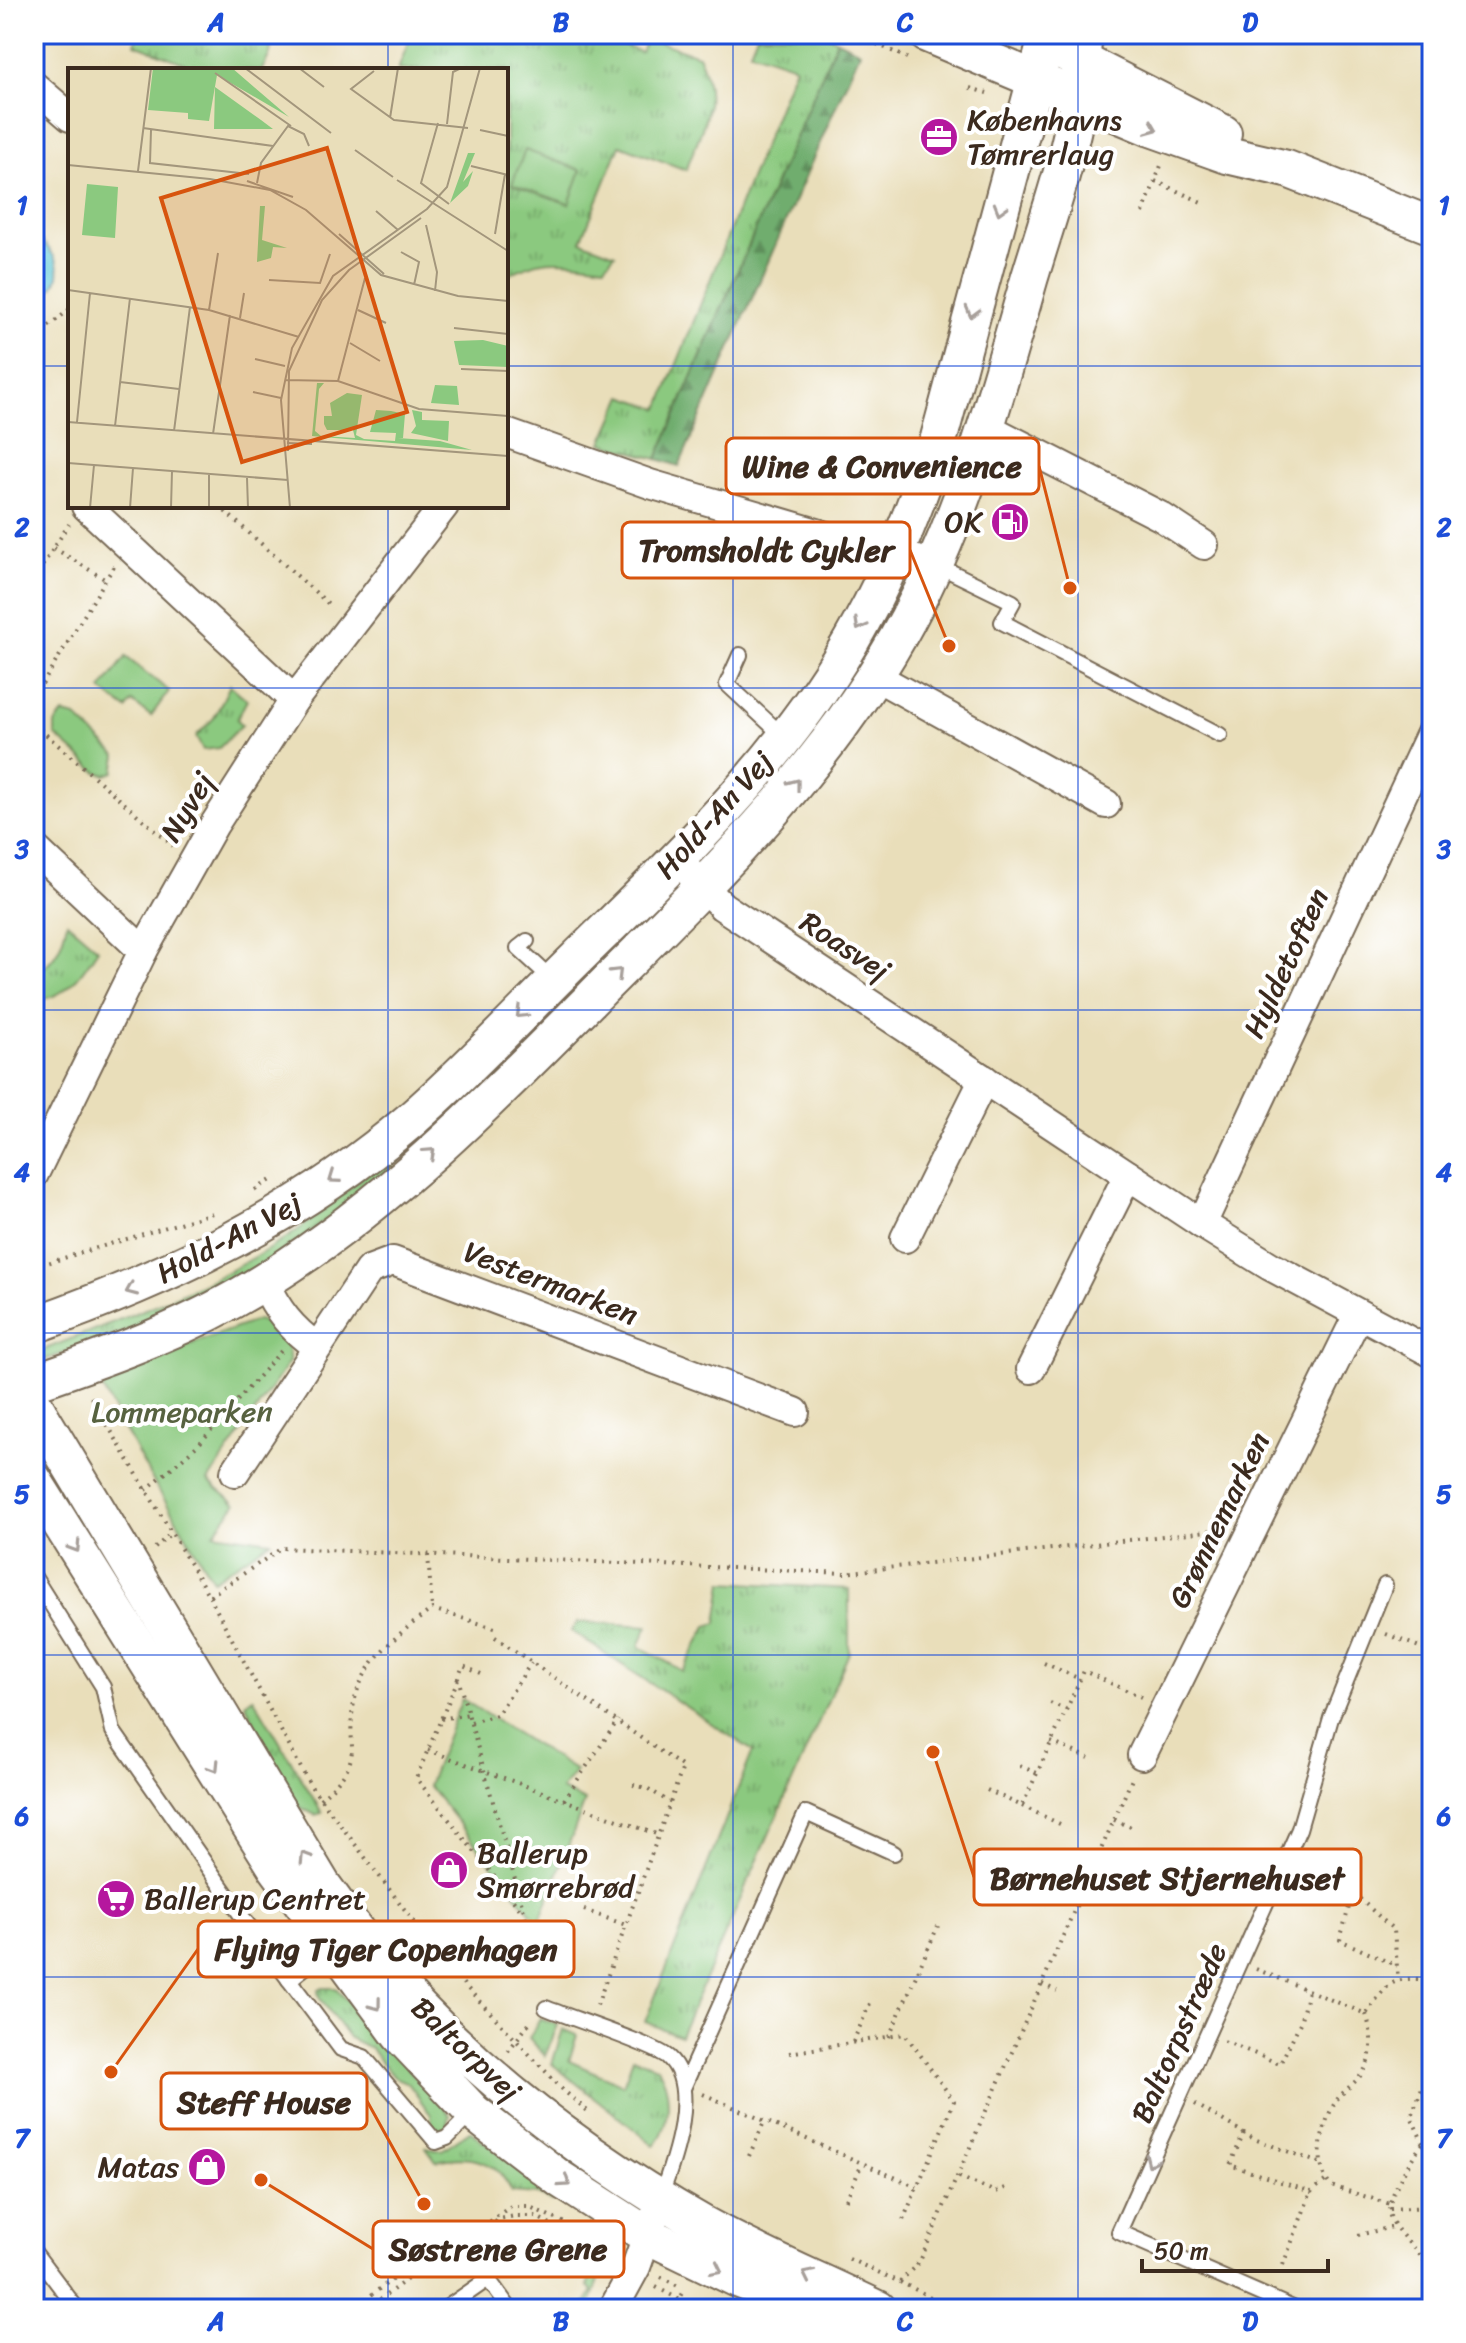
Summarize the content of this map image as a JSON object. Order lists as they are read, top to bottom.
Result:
{
  "streets": {
    "street": [
      "Nyvej",
      "Hold-An Vej",
      "Roasvej",
      "Hyldetoften",
      "Vestermarken",
      "Grønnemarken",
      "Baltorpvej"
    ],
    "lane": ["Baltorpstræde"]
  },
  "crossings": [
    ["Hold-An Vej", "Roasvej"],
    ["Roasvej", "Hyldetoften"],
    ["Roasvej", "Grønnemarken"]
  ],
  "parks": ["Lommeparken"],
  "places": {
    "office": ["Københavns Tømrerlaug"],
    "fuel station": ["OK"],
    "other": [
      "Wine & Convenience",
      "Tromsholdt Cykler",
      "Børnehuset Stjernehuset",
      "Flying Tiger Copenhagen",
      "Søstrene Grene",
      "Steff House"
    ],
    "shop": ["Ballerup Smørrebrød", "Matas"],
    "supermarket": ["Ballerup Centret"]
  },
  "scale_bar": "50 m",
  "grid": {
    "columns": [
      "A",
      "B",
      "C",
      "D"
    ],
    "rows": [
      "1",
      "2",
      "3",
      "4",
      "5",
      "6",
      "7"
    ]
  }
}
